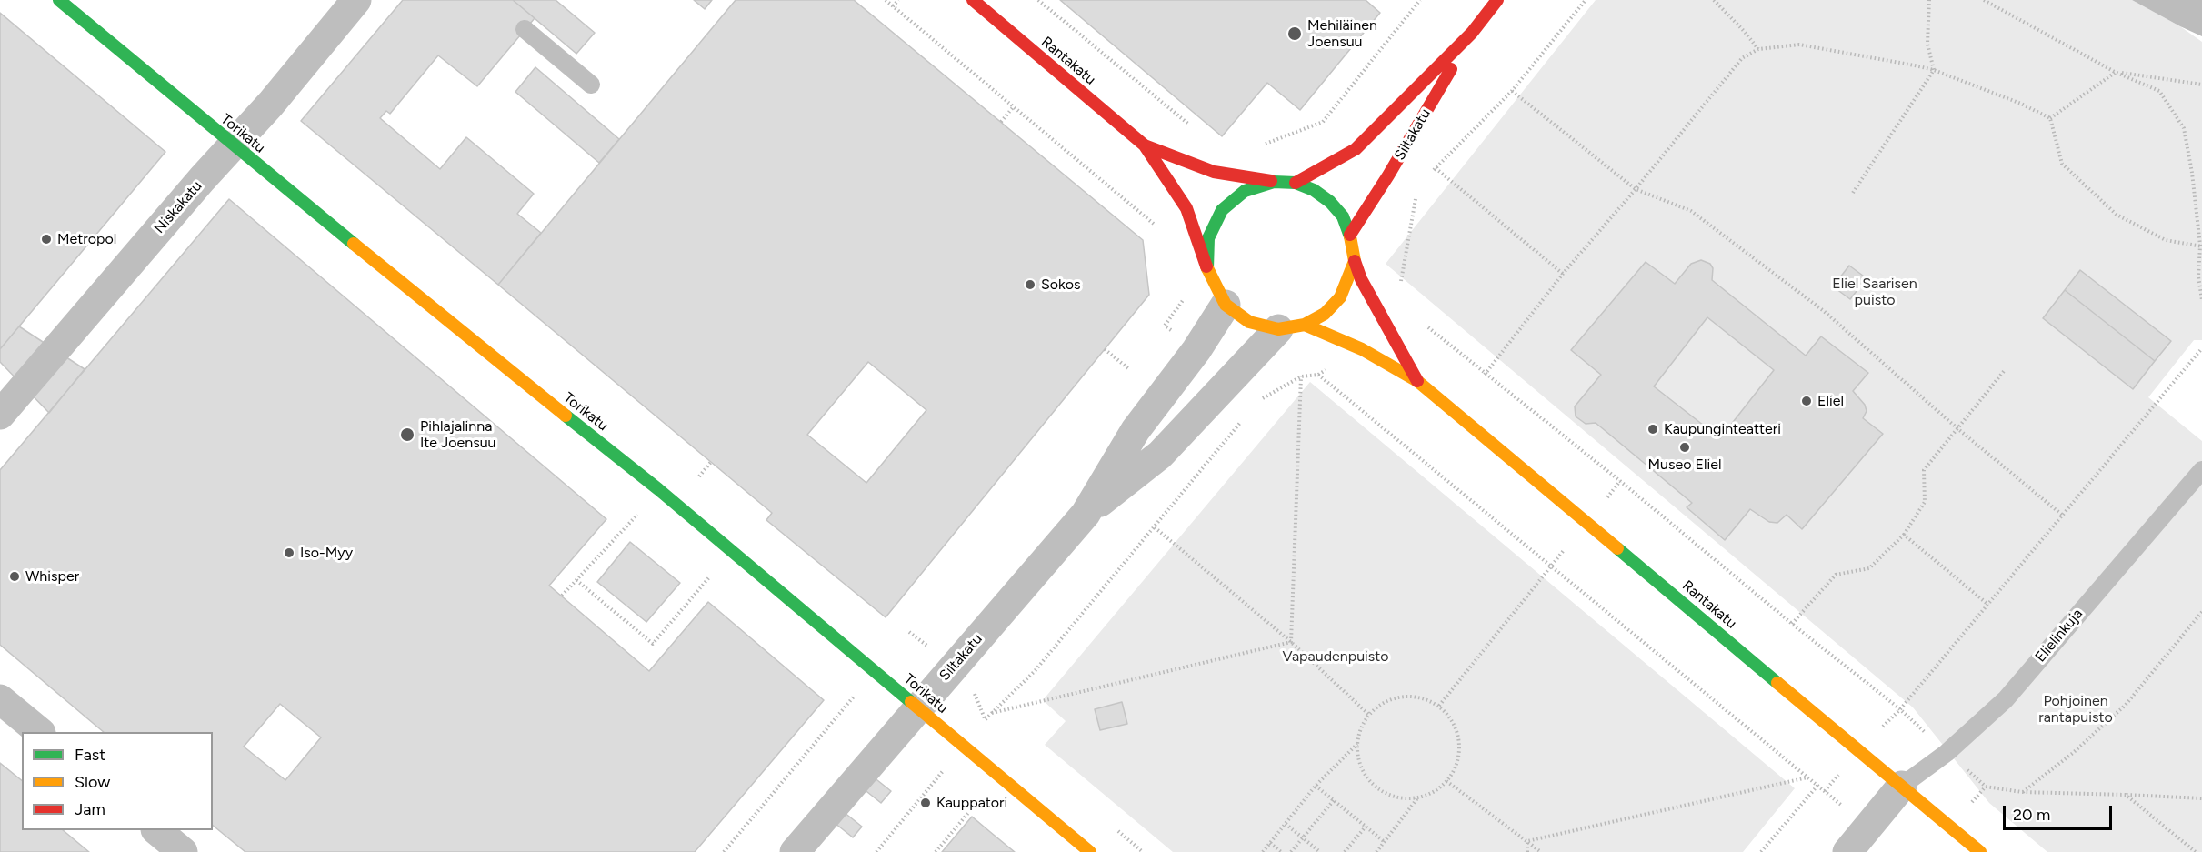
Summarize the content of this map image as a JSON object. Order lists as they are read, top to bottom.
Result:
{
  "streets": {
    "main road": ["Rantakatu", "Torikatu", "Siltakatu"],
    "street": ["Niskakatu"],
    "lane": ["Elielinkuja"]
  },
  "crossings": [
    ["Rantakatu", "Siltakatu"],
    ["Rantakatu", "Elielinkuja"],
    ["Torikatu", "Siltakatu"],
    ["Torikatu", "Niskakatu"]
  ],
  "parks": ["Eliel Saarisen puisto", "Vapaudenpuisto", "Pohjoinen rantapuisto"],
  "places": [
    "Mehiläinen Joensuu",
    "Metropol",
    "Sokos",
    "Eliel",
    "Kaupunginteatteri",
    "Pihlajalinna Ite Joensuu",
    "Museo Eliel",
    "Iso-Myy",
    "Whisper",
    "Kauppatori"
  ],
  "legend": ["Fast", "Slow", "Jam"],
  "scale_bar": "20 m"
}
